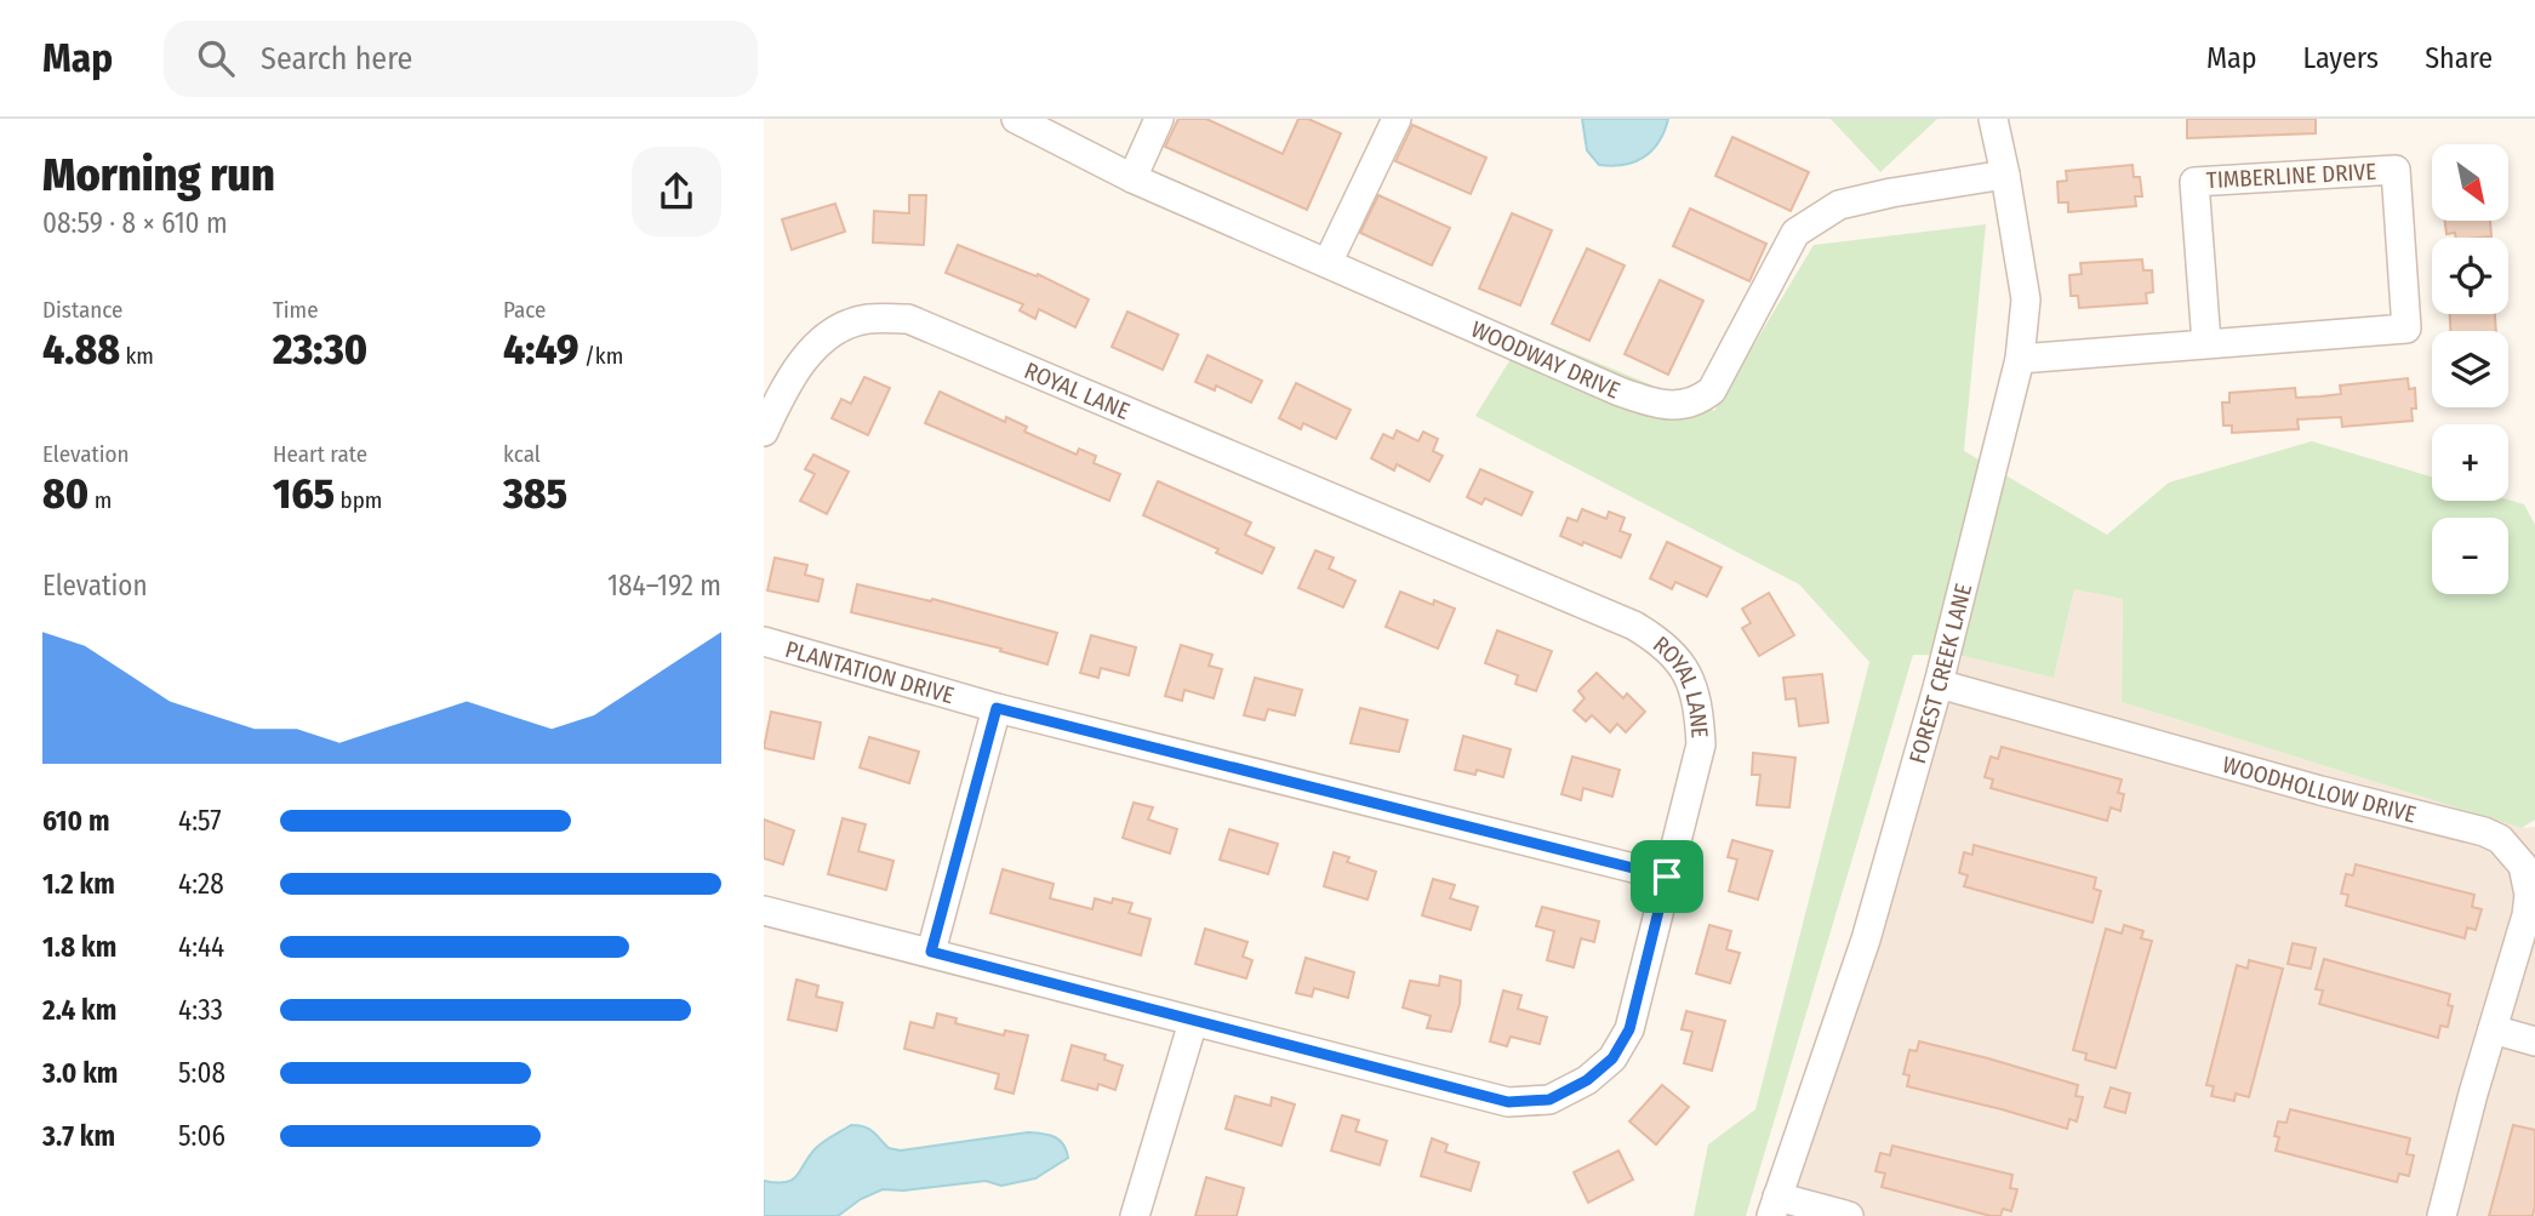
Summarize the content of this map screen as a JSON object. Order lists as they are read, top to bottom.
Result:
{
  "streets": {
    "street": [
      "TIMBERLINE DRIVE",
      "WOODWAY DRIVE",
      "ROYAL LANE",
      "PLANTATION DRIVE",
      "FOREST CREEK LANE",
      "WOODHOLLOW DRIVE"
    ]
  },
  "crossings": [
    ["TIMBERLINE DRIVE", "FOREST CREEK LANE"],
    ["WOODWAY DRIVE", "FOREST CREEK LANE"],
    ["ROYAL LANE", "PLANTATION DRIVE"],
    ["FOREST CREEK LANE", "WOODHOLLOW DRIVE"]
  ],
  "north": "bottom right",
  "page": {
    "header": "Map",
    "search": "Search here",
    "nav": ["Map", "Layers", "Share"],
    "heading": ["Morning run", "08:59 · 8 × 610 m"],
    "map_buttons": ["+", "−"],
    "stats": [
      ["Distance", "4.88 km"],
      ["Time", "23:30"],
      ["Pace", "4:49 /km"],
      ["Elevation", "80 m"],
      ["Heart rate", "165 bpm"],
      ["kcal", "385"]
    ],
    "chart": ["Elevation", "184–192 m"],
    "list": [
      {
        "name": "610 m",
        "note": "4:57"
      },
      {
        "name": "1.2 km",
        "note": "4:28"
      },
      {
        "name": "1.8 km",
        "note": "4:44"
      },
      {
        "name": "2.4 km",
        "note": "4:33"
      },
      {
        "name": "3.0 km",
        "note": "5:08"
      },
      {
        "name": "3.7 km",
        "note": "5:06"
      }
    ]
  }
}
